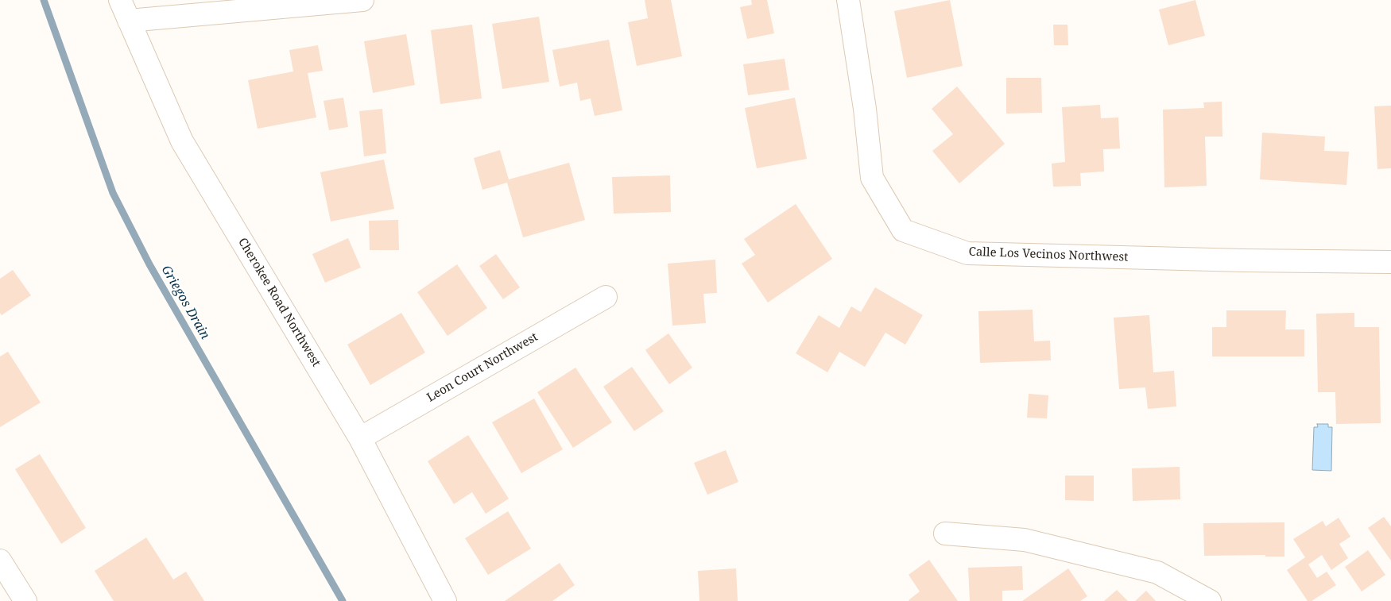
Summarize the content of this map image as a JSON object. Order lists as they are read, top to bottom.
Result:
{
  "streets": {
    "street": ["Calle Los Vecinos Northwest", "Cherokee Road Northwest", "Leon Court Northwest"]
  },
  "crossings": [
    ["Cherokee Road Northwest", "Leon Court Northwest"]
  ],
  "water": ["Griegos Drain"]
}
